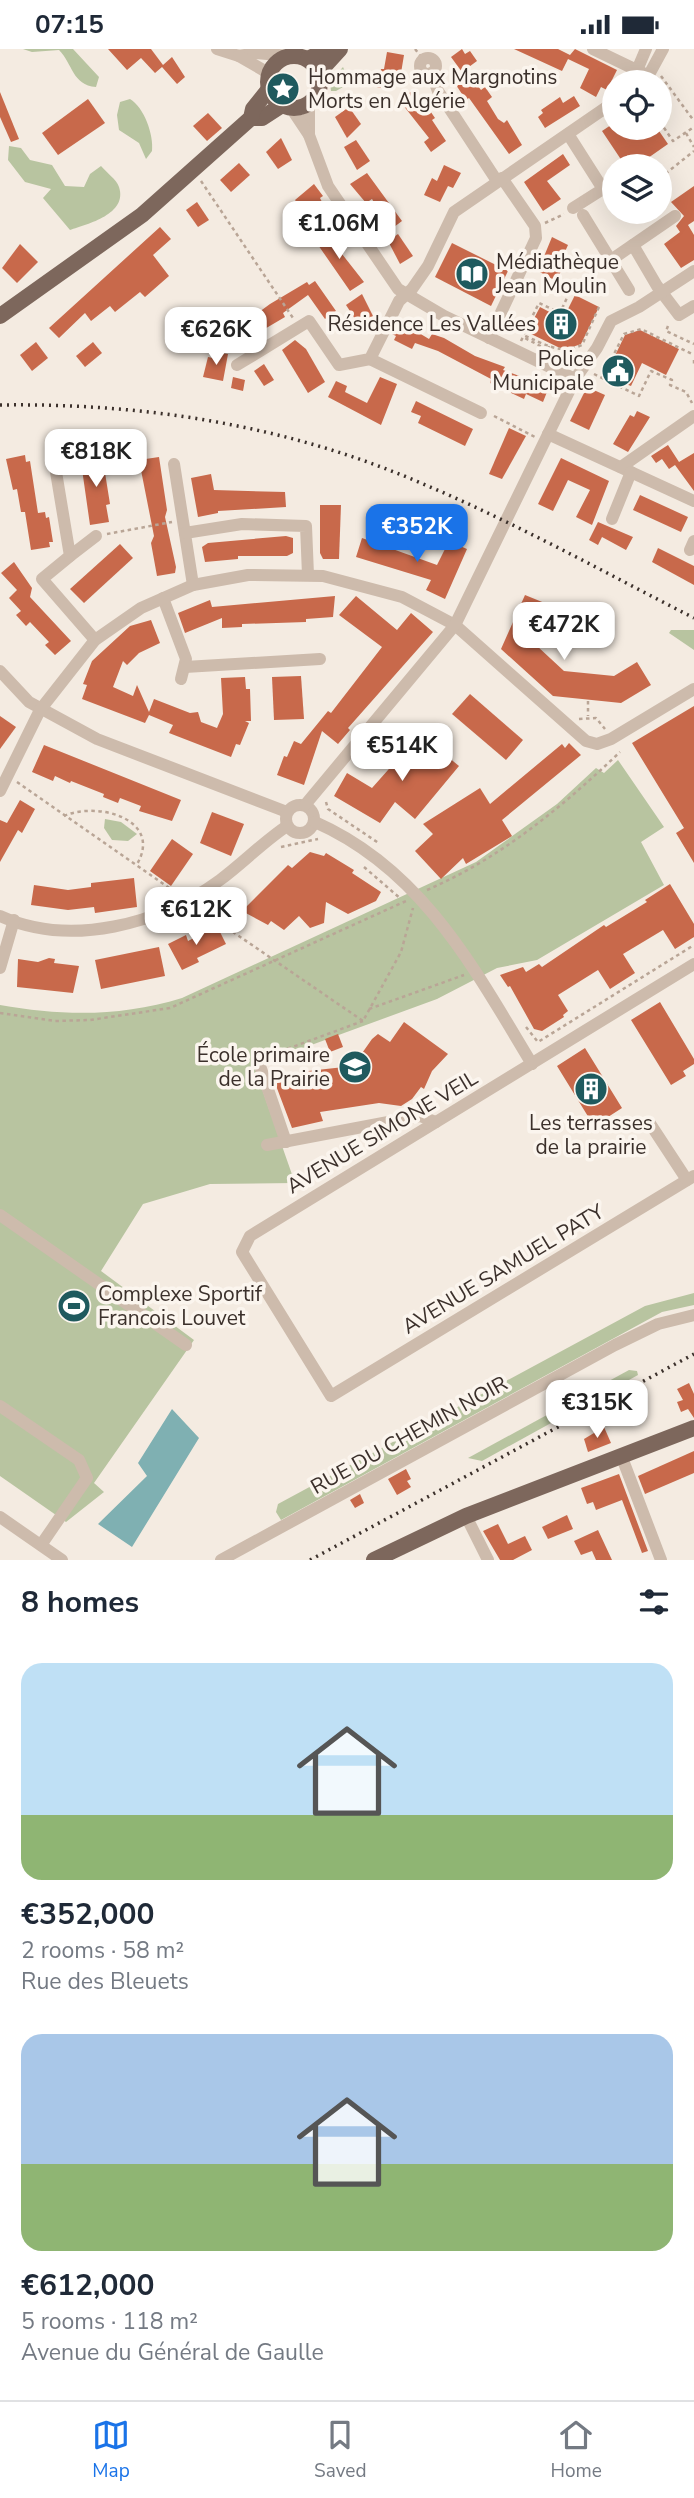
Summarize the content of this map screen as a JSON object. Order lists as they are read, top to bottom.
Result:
{
  "streets": {
    "street": ["AVENUE SIMONE VEIL", "AVENUE SAMUEL PATY", "RUE DU CHEMIN NOIR"]
  },
  "crossings": [
    ["AVENUE SIMONE VEIL", "AVENUE SAMUEL PATY"]
  ],
  "places": {
    "place": ["Hommage aux Margnotins Morts en Algérie"],
    "library": ["Médiathèque Jean Moulin"],
    "building": ["Résidence Les Vallées", "Les terrasses de la prairie"],
    "public building": ["Police Municipale"],
    "school or university": ["École primaire de la Prairie"],
    "sports": ["Complexe Sportif Francois Louvet"]
  },
  "page": {
    "status": "07:15",
    "price": [
      "€1.06M",
      "€626K",
      "€818K",
      "€352K",
      "€472K",
      "€514K",
      "€612K",
      "€315K"
    ],
    "heading": "8 homes",
    "list": [
      {
        "name": "€352,000",
        "note": "2 rooms · 58 m² · Rue des Bleuets"
      },
      {
        "name": "€612,000",
        "note": "5 rooms · 118 m² · Avenue du Général de Gaulle"
      }
    ],
    "tabs": ["Map", "Saved", "Home"]
  }
}
